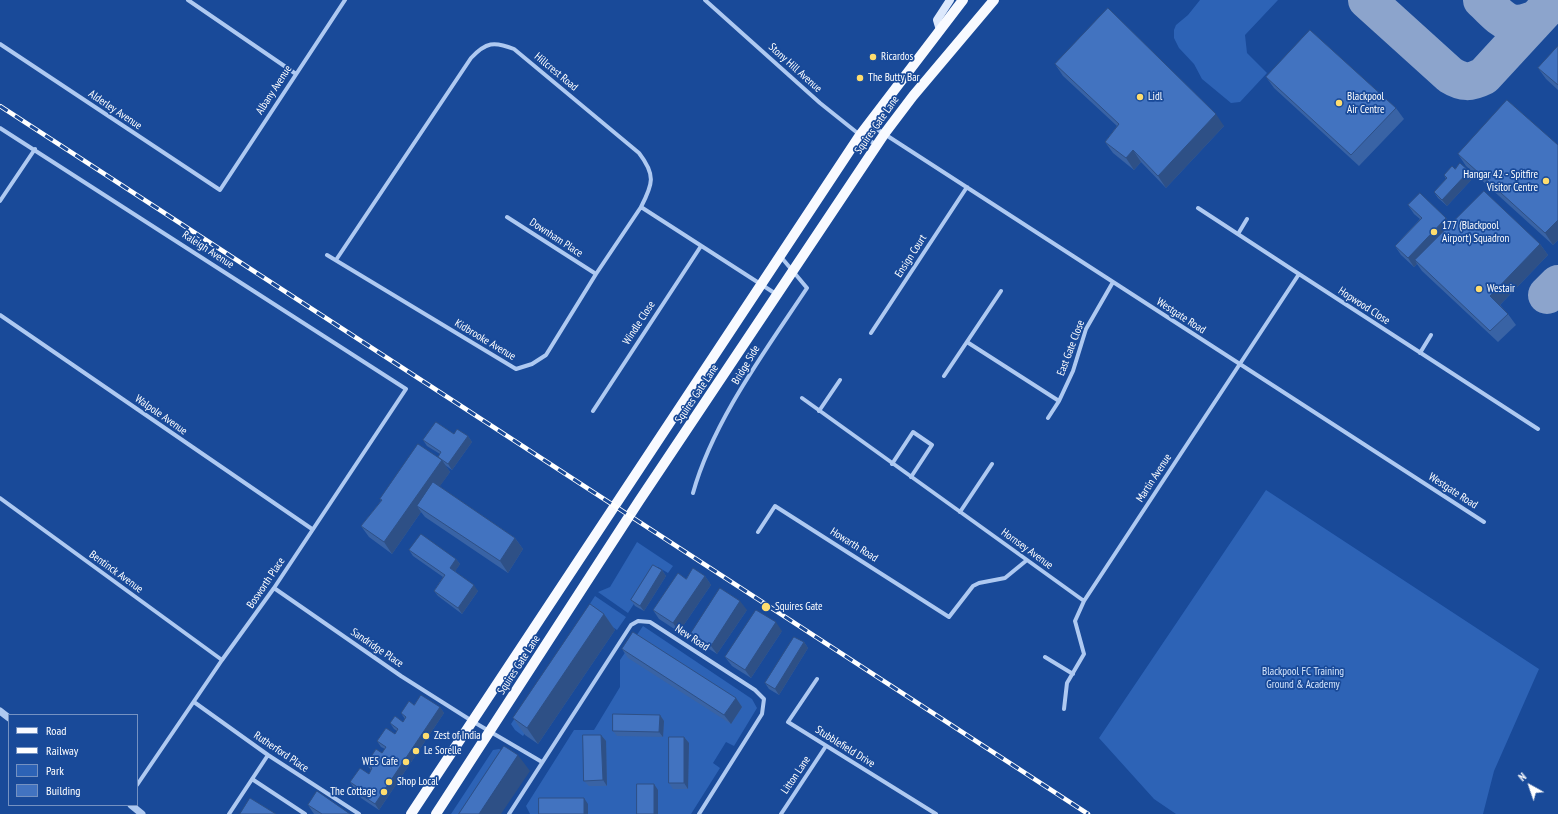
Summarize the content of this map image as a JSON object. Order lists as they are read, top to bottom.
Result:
{
  "streets": {
    "main road": ["Squires Gate Lane"],
    "street": [
      "Stony Hill Avenue",
      "Hillcrest Road",
      "Albany Avenue",
      "Alderley Avenue",
      "Downham Place",
      "Raleigh Avenue",
      "Ensign Court",
      "Hopwood Close",
      "Westgate Road",
      "Windle Close",
      "Kidbrooke Avenue",
      "East Gate Close",
      "Bridge Side",
      "Walpole Avenue",
      "Martin Avenue",
      "Howarth Road",
      "Hornsey Avenue",
      "Bentinck Avenue",
      "Bosworth Place",
      "New Road",
      "Sandridge Place",
      "Stubblefield Drive",
      "Rutherford Place",
      "Litton Lane"
    ]
  },
  "crossings": [
    ["Stony Hill Avenue", "Squires Gate Lane"],
    ["Hillcrest Road", "Kidbrooke Avenue"],
    ["Albany Avenue", "Alderley Avenue"],
    ["Squires Gate Lane", "Westgate Road"],
    ["Squires Gate Lane", "Bridge Side"],
    ["Squires Gate Lane", "Sandridge Place"],
    ["Downham Place", "Kidbrooke Avenue"],
    ["Raleigh Avenue", "Bosworth Place"],
    ["Ensign Court", "Westgate Road"],
    ["Westgate Road", "East Gate Close"],
    ["Westgate Road", "Martin Avenue"],
    ["Walpole Avenue", "Bosworth Place"],
    ["Martin Avenue", "Hornsey Avenue"],
    ["Howarth Road", "Hornsey Avenue"],
    ["Bentinck Avenue", "Bosworth Place"],
    ["Bosworth Place", "Sandridge Place"],
    ["Bosworth Place", "Rutherford Place"],
    ["Stubblefield Drive", "Litton Lane"]
  ],
  "parks": ["Blackpool FC Training Ground & Academy"],
  "places": [
    "Ricardos",
    "The Butty Bar",
    "Lidl",
    "Blackpool Air Centre",
    "Hangar 42 - Spitfire Visitor Centre",
    "177 (Blackpool Airport) Squadron",
    "Westair",
    "Squires Gate",
    "Zest of India",
    "Le Sorelle",
    "WE5 Cafe",
    "Shop Local",
    "The Cottage"
  ],
  "legend": [
    "Road",
    "Railway",
    "Park",
    "Building"
  ],
  "north": "top left"
}
